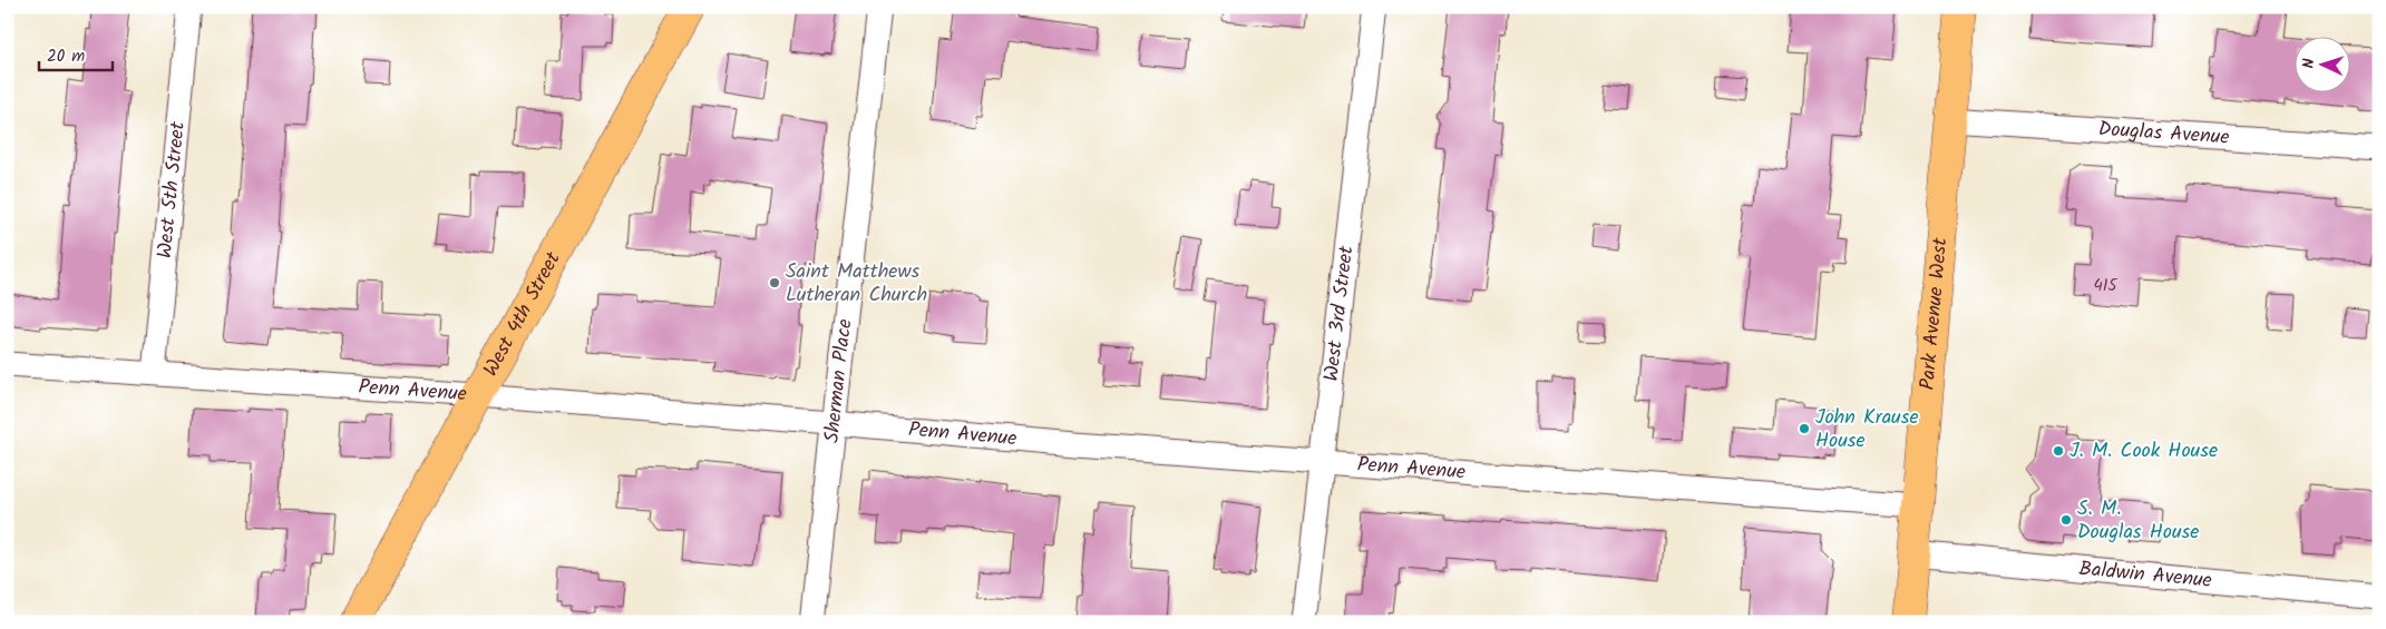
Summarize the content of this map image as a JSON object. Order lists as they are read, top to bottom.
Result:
{
  "streets": {
    "main road": ["Park Avenue West", "West 4th Street"],
    "street": [
      "Douglas Avenue",
      "West 5th Street",
      "West 3rd Street",
      "Sherman Place",
      "Penn Avenue",
      "Baldwin Avenue"
    ]
  },
  "crossings": [
    ["Douglas Avenue", "Park Avenue West"],
    ["West 5th Street", "Penn Avenue"],
    ["West 3rd Street", "Penn Avenue"],
    ["Park Avenue West", "Penn Avenue"],
    ["Park Avenue West", "Baldwin Avenue"],
    ["West 4th Street", "Penn Avenue"],
    ["Sherman Place", "Penn Avenue"]
  ],
  "places": [
    "Saint Matthews Lutheran Church",
    "John Krause House",
    "J. M. Cook House",
    "S. M. Douglas House"
  ],
  "house_numbers": ["415"],
  "scale_bar": "20 m",
  "north": "left"
}
